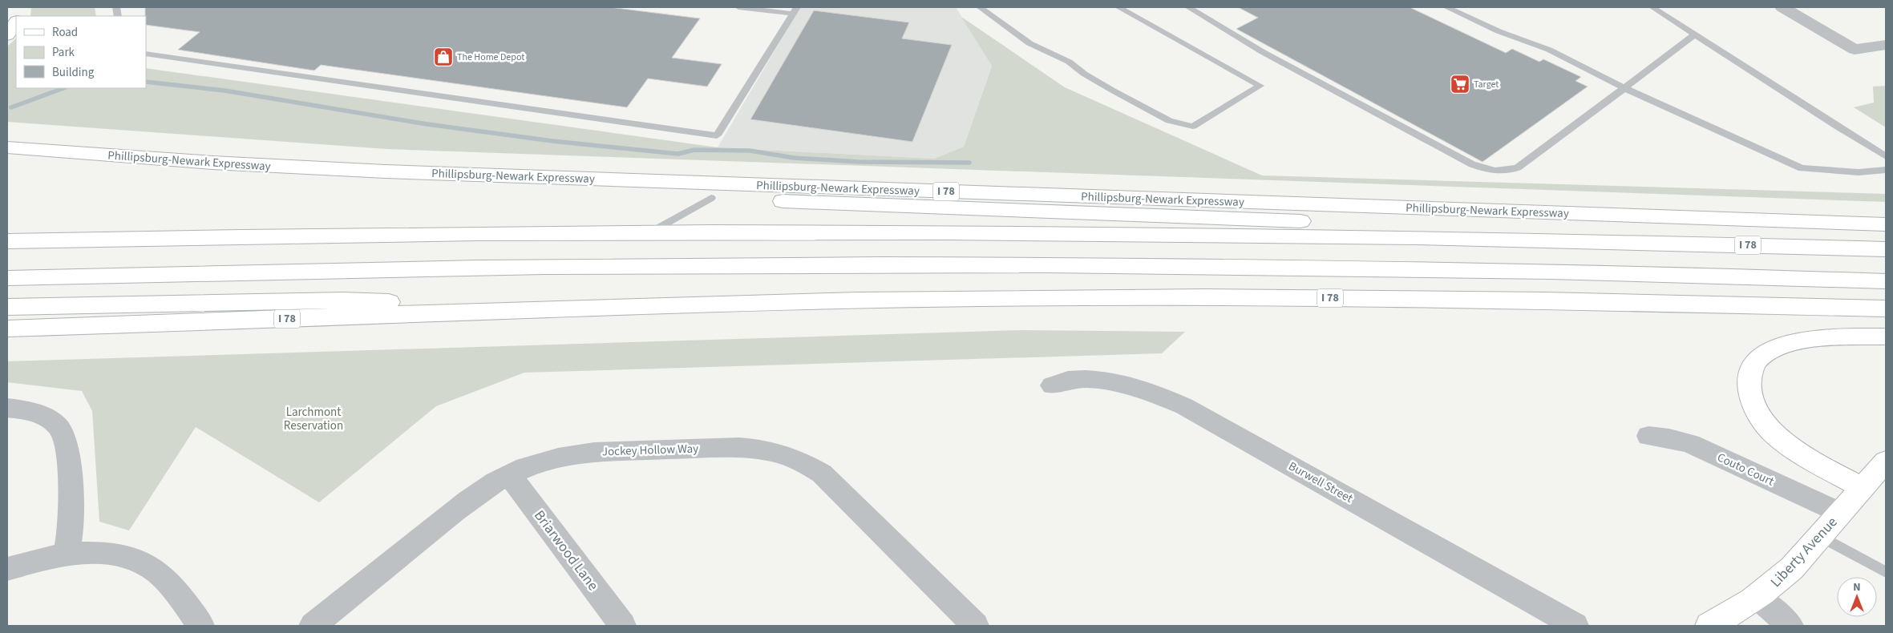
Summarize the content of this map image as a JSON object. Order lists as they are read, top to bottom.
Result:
{
  "streets": {
    "main road": ["Phillipsburg-Newark Expressway", "I 78", "Liberty Avenue"],
    "street": [
      "Jockey Hollow Way",
      "Couto Court",
      "Burwell Street",
      "Briarwood Lane"
    ]
  },
  "crossings": [
    ["Jockey Hollow Way", "Briarwood Lane"],
    ["Couto Court", "Liberty Avenue"]
  ],
  "parks": ["Larchmont Reservation"],
  "places": {
    "shop": ["The Home Depot"],
    "supermarket": ["Target"]
  },
  "legend": ["Road", "Park", "Building"],
  "north": "top"
}
